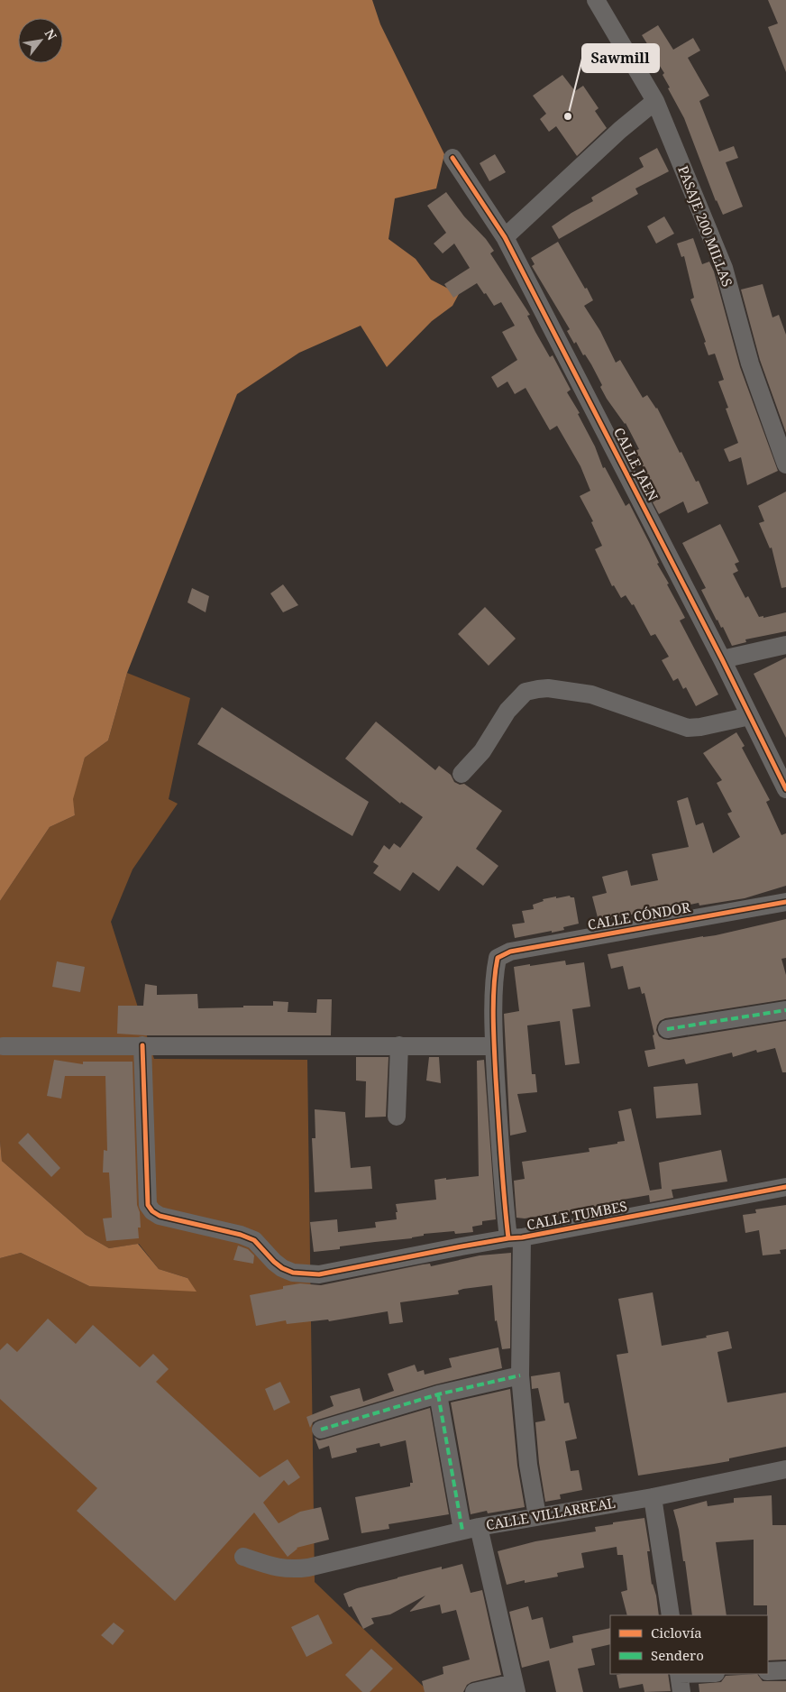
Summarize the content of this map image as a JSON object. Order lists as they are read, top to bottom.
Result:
{
  "streets": {
    "street": [
      "PASAJE 200 MILLAS",
      "CALLE JAEN",
      "CALLE CÓNDOR",
      "CALLE TUMBES",
      "CALLE VILLARREAL"
    ]
  },
  "places": ["Sawmill"],
  "legend": ["Ciclovía", "Sendero"],
  "north": "top right"
}
